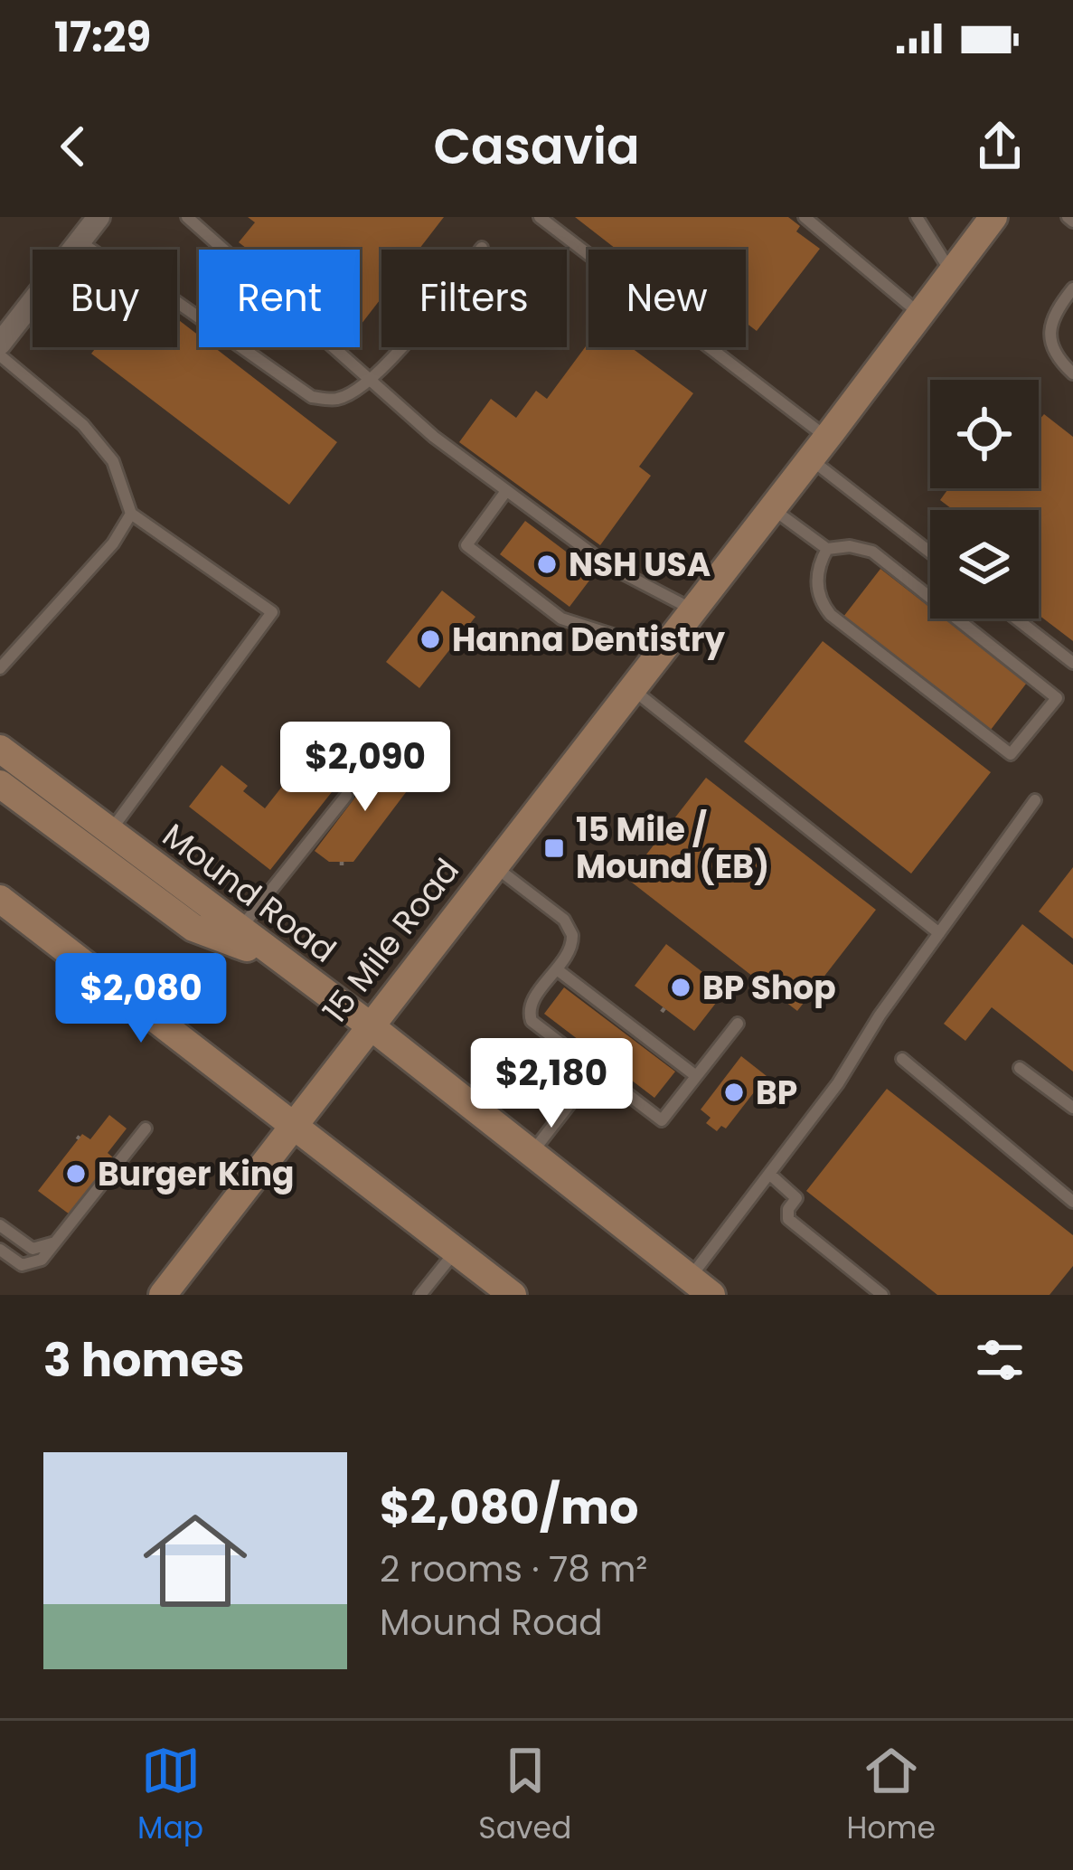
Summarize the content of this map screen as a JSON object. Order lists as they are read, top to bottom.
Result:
{
  "streets": {
    "main road": ["Mound Road", "15 Mile Road"]
  },
  "crossings": [
    ["Mound Road", "15 Mile Road"]
  ],
  "places": {
    "other": [
      "NSH USA",
      "Hanna Dentistry",
      "BP Shop",
      "BP",
      "Burger King"
    ],
    "transit": ["15 Mile / Mound (EB)"]
  },
  "page": {
    "status": "17:29",
    "header": "Casavia",
    "chip": [
      "Buy",
      "Rent",
      "Filters",
      "New"
    ],
    "price": ["$2,090", "$2,080", "$2,180"],
    "heading": "3 homes",
    "list": [
      {
        "name": "$2,080/mo",
        "note": "2 rooms · 78 m² · Mound Road"
      }
    ],
    "tabs": ["Map", "Saved", "Home"]
  }
}
